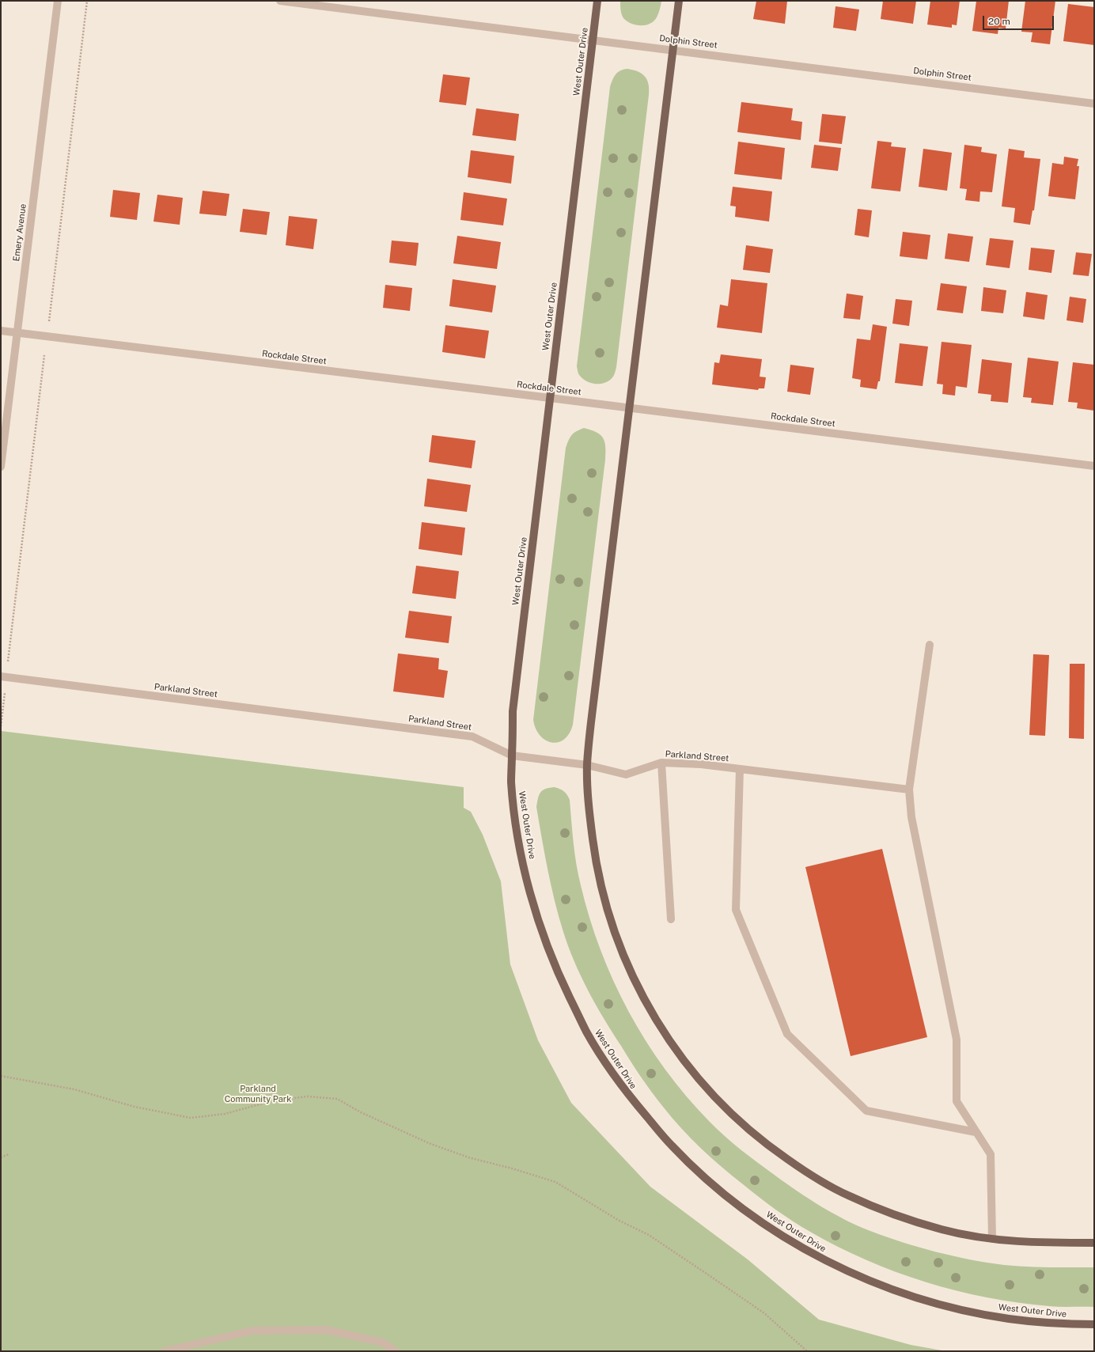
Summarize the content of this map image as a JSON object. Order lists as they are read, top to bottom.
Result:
{
  "streets": {
    "main road": ["West Outer Drive"],
    "street": [
      "Dolphin Street",
      "Emery Avenue",
      "Rockdale Street",
      "Parkland Street"
    ]
  },
  "crossings": [
    ["Dolphin Street", "West Outer Drive"],
    ["West Outer Drive", "Rockdale Street"],
    ["West Outer Drive", "Parkland Street"],
    ["Emery Avenue", "Rockdale Street"]
  ],
  "parks": ["Parkland Community Park"],
  "scale_bar": "20 m"
}
